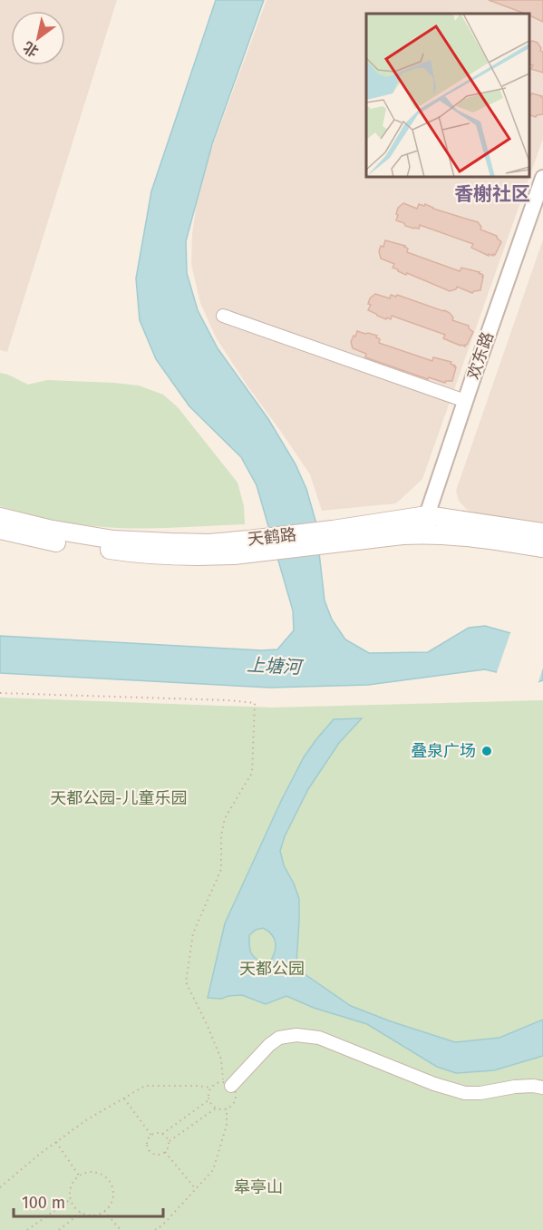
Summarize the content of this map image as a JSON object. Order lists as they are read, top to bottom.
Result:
{
  "streets": {
    "main road": ["天鹤路"],
    "street": ["欢东路"]
  },
  "crossings": [
    ["欢东路", "天鹤路"]
  ],
  "districts": ["香榭社区"],
  "water": ["上塘河"],
  "parks": ["天都公园-儿童乐园", "天都公园", "皋亭山"],
  "places": ["叠泉广场"],
  "scale_bar": "100 m",
  "north": "bottom left"
}
